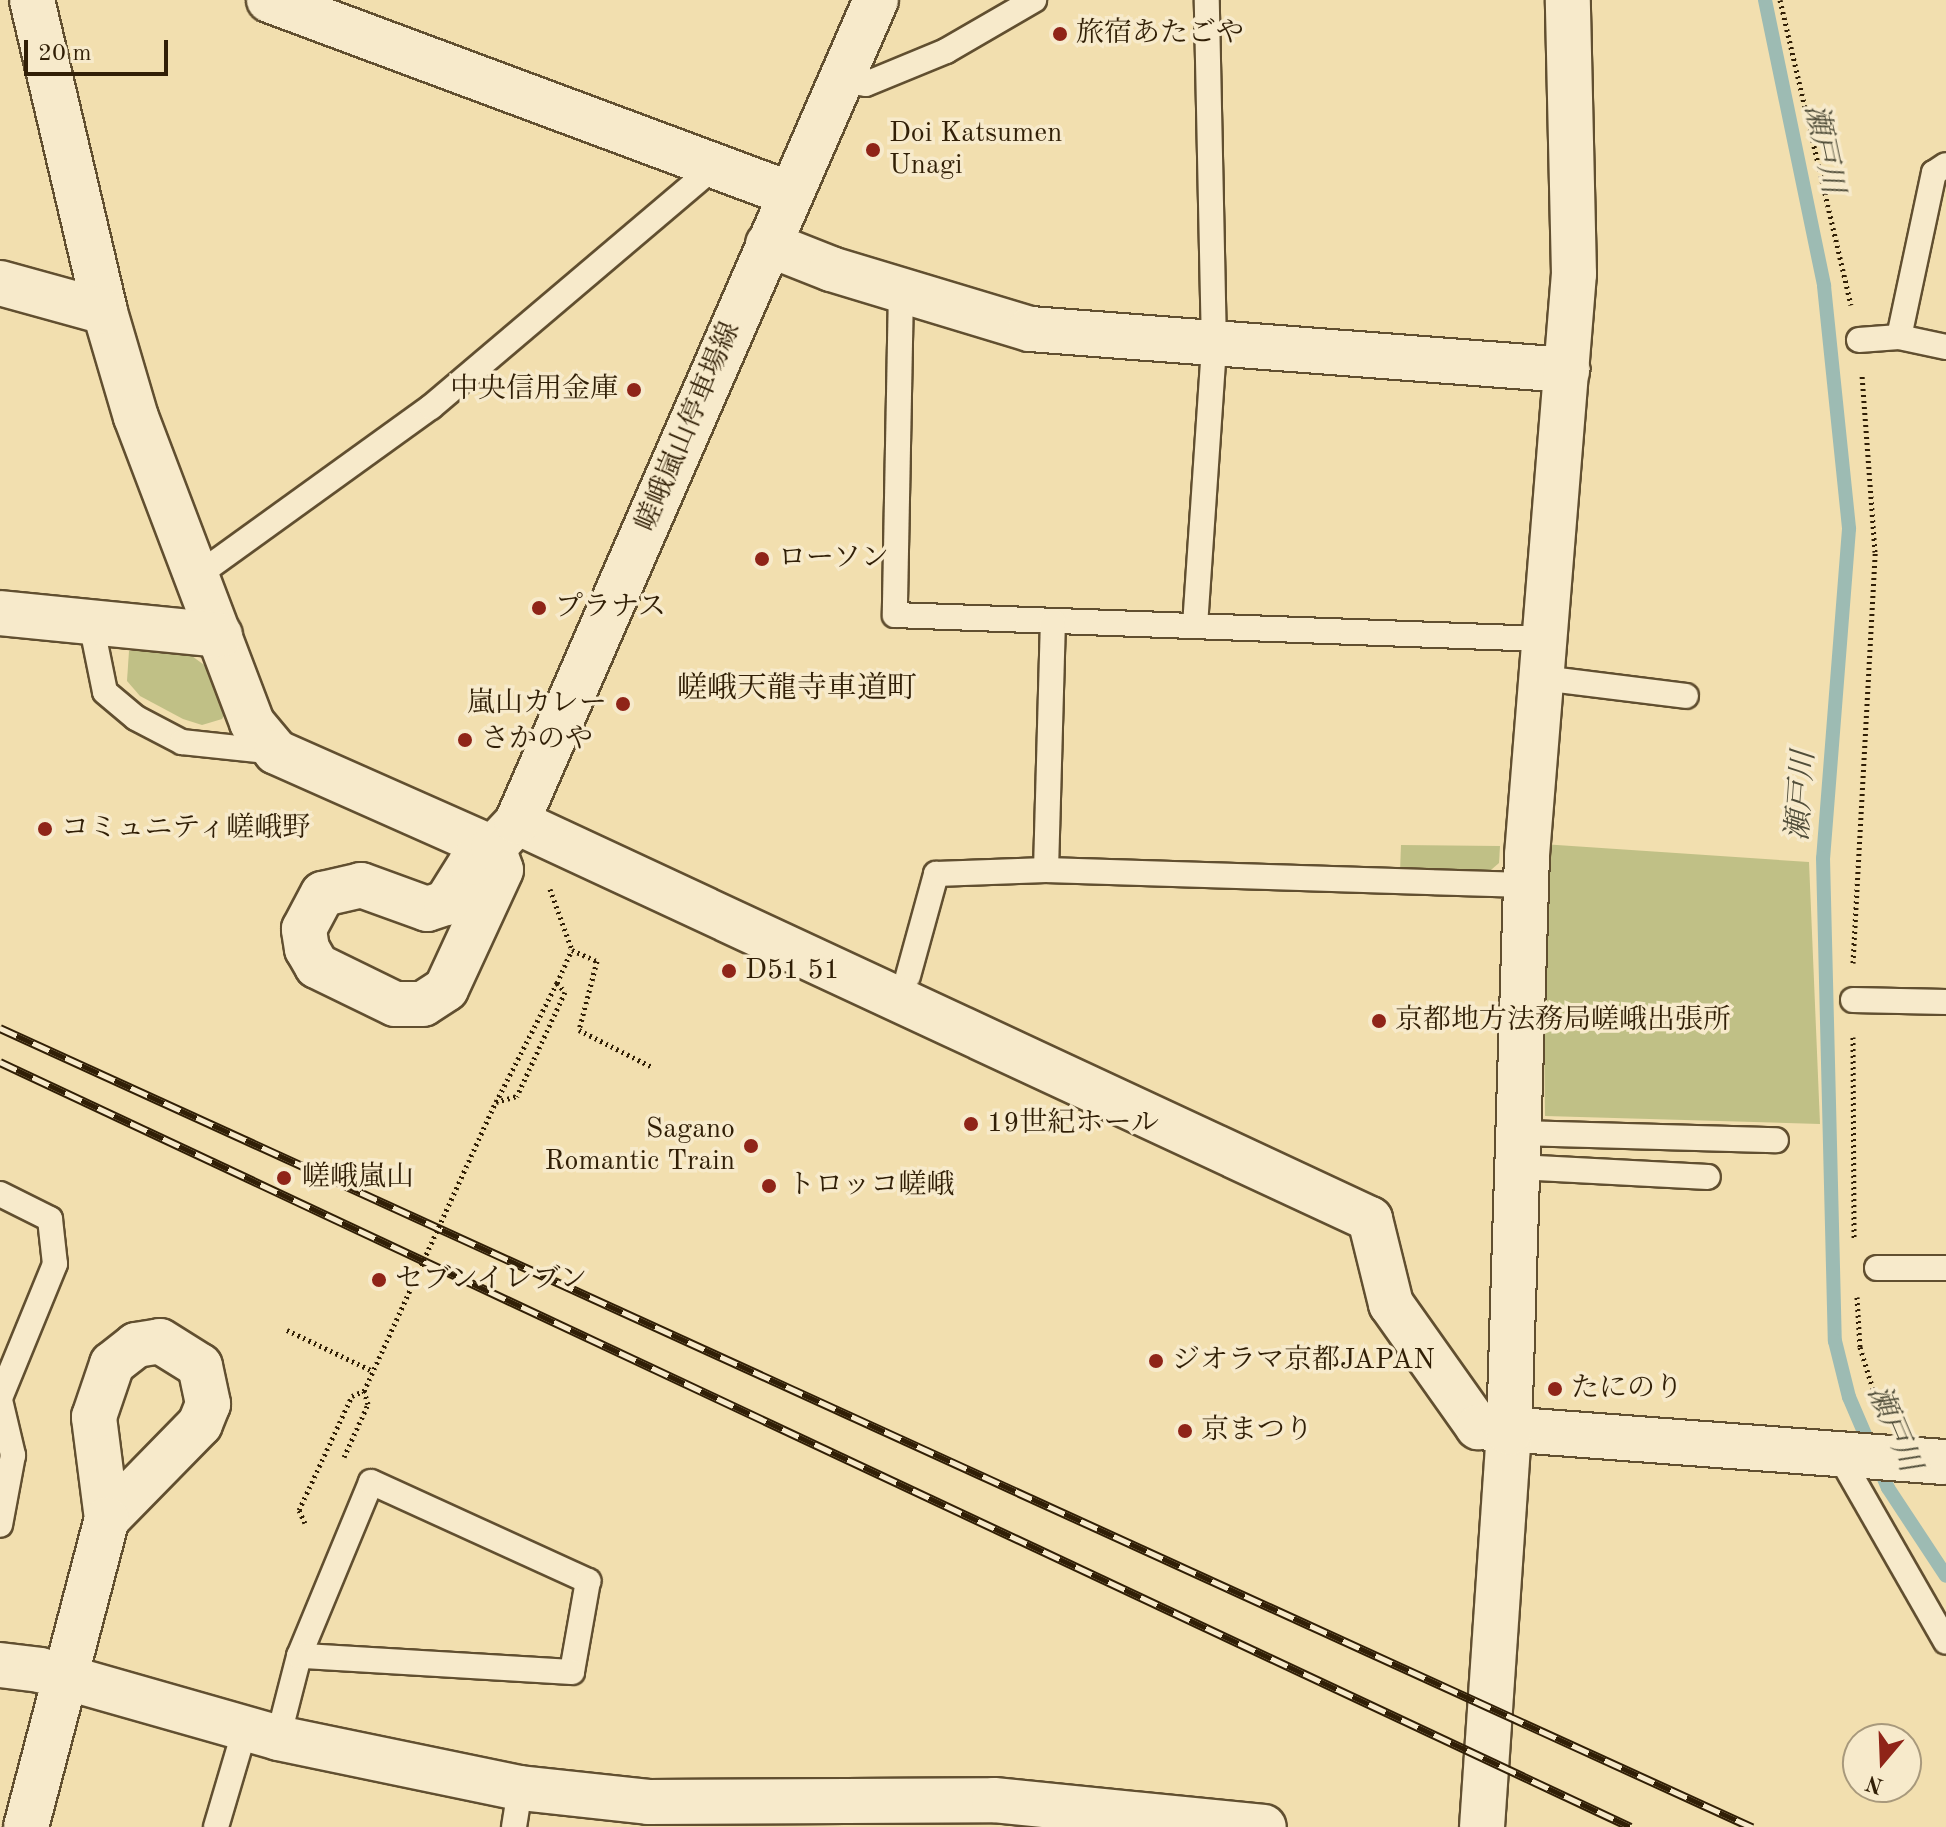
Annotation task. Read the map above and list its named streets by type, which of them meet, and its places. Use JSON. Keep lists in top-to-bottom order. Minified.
{"streets":{"street":["嵯峨嵐山停車場線"]},"districts":["嵯峨天龍寺車道町"],"water":["瀬戸川"],"places":["旅宿あたごや","Doi Katsumen Unagi","中央信用金庫","ローソン","プラナス","嵐山カレー","さかのや","コミュニティ嵯峨野","D51 51","京都地方法務局嵯峨出張所","19世紀ホール","Sagano Romantic Train","嵯峨嵐山","トロッコ嵯峨","セブンイレブン","ジオラマ京都JAPAN","たにのり","京まつり"],"scale_bar":"20 m","north":"bottom"}
